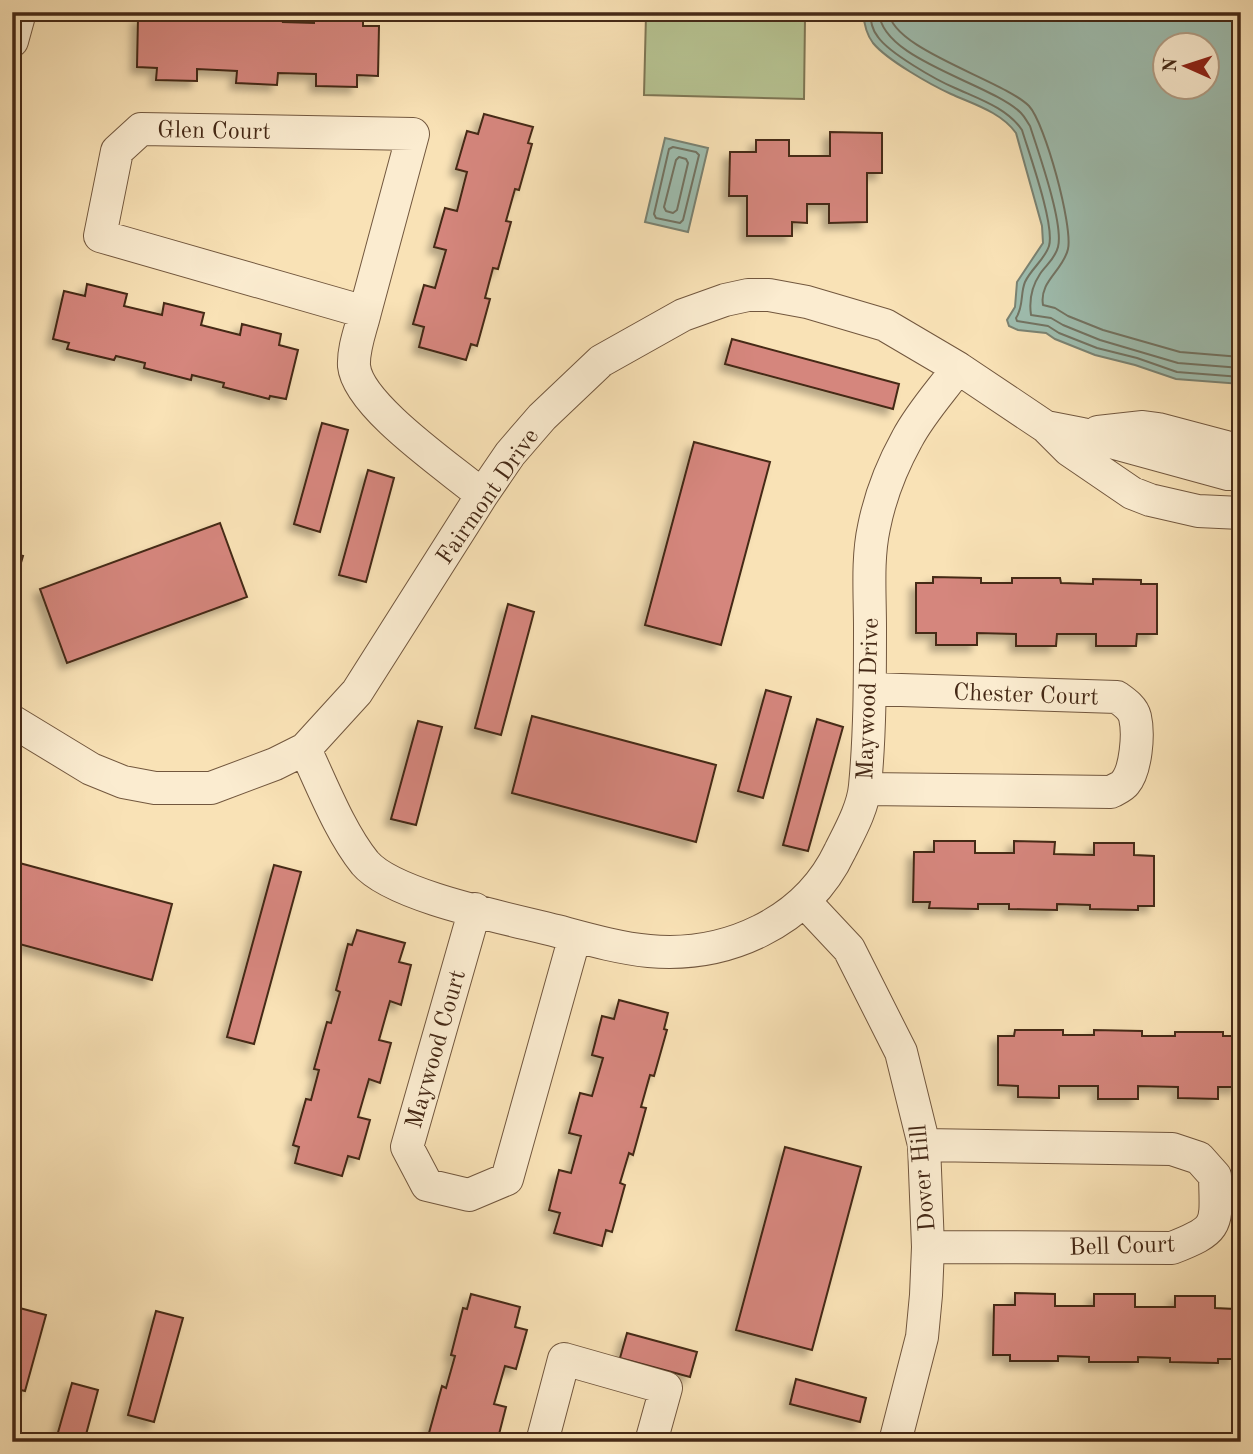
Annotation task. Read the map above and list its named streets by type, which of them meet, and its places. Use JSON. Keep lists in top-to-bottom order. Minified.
{"streets":{"street":["Glen Court","Fairmont Drive","Chester Court","Maywood Drive","Maywood Court","Dover Hill","Bell Court"]},"crossings":[["Glen Court","Fairmont Drive"],["Fairmont Drive","Maywood Drive"],["Chester Court","Maywood Drive"],["Maywood Drive","Maywood Court"],["Maywood Drive","Dover Hill"],["Dover Hill","Bell Court"]],"north":"left"}
